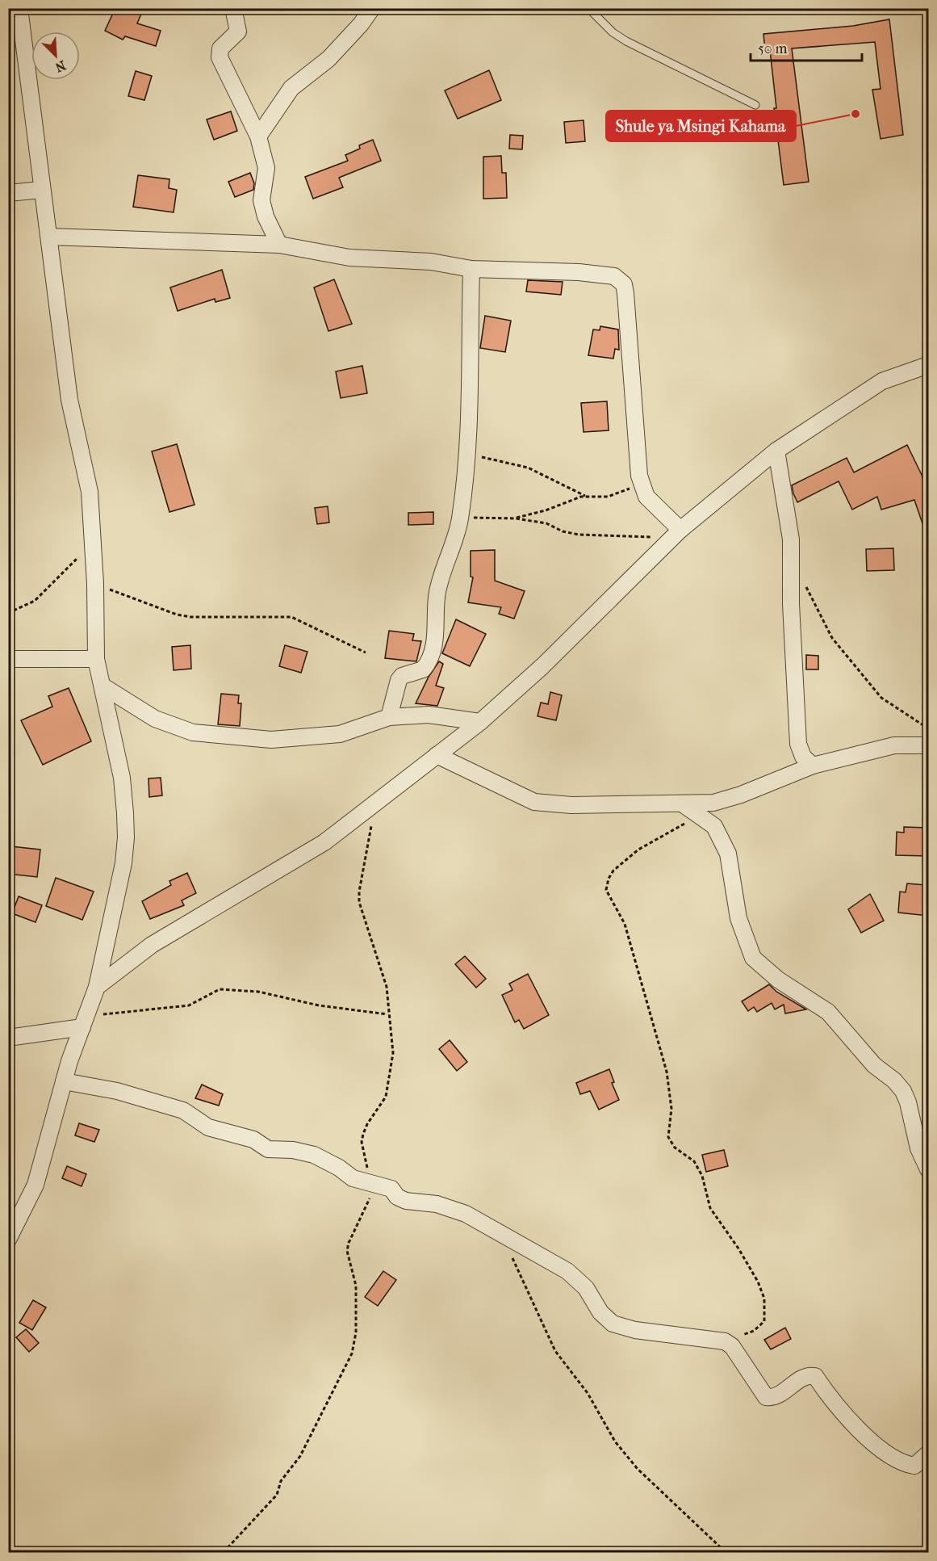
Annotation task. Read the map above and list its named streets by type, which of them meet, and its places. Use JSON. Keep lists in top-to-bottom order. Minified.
{"places":["Shule ya Msingi Kahama"],"scale_bar":"50 m","north":"bottom right"}
